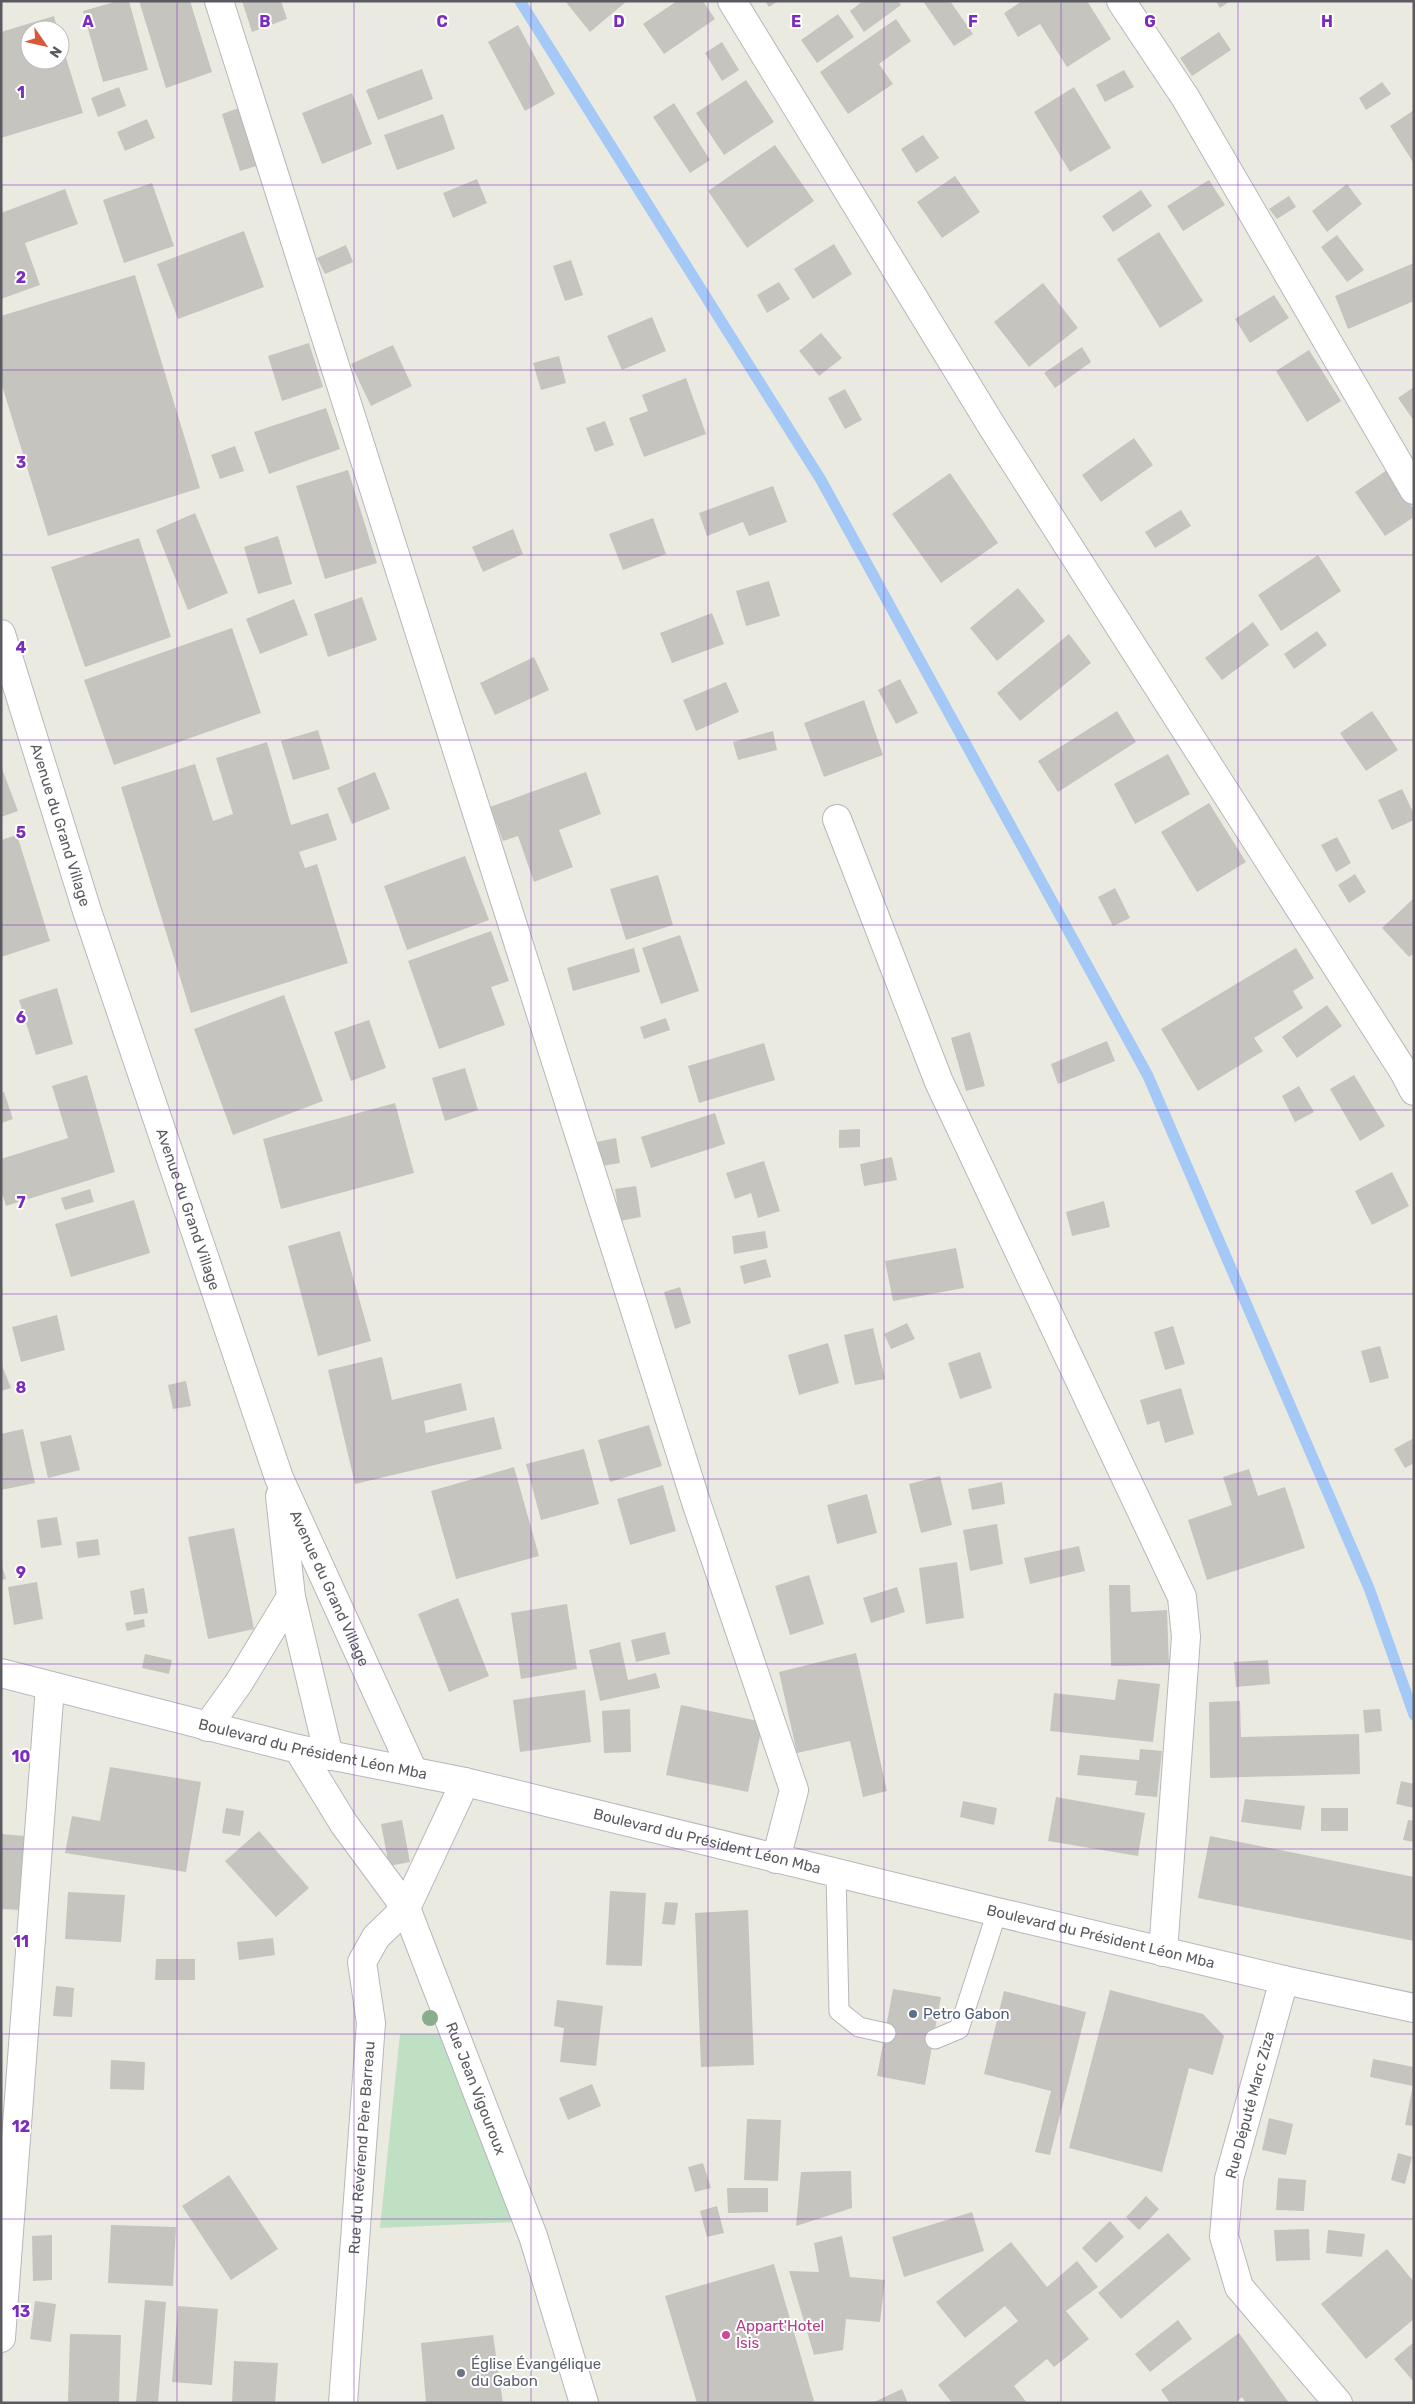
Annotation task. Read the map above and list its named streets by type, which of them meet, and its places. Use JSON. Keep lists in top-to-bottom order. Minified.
{"streets":{"street":["Avenue du Grand Village","Boulevard du Président Léon Mba","Rue Jean Vigouroux","Rue Député Marc Ziza","Rue du Révérend Père Barreau"]},"crossings":[["Avenue du Grand Village","Boulevard du Président Léon Mba"],["Boulevard du Président Léon Mba","Rue Jean Vigouroux"],["Boulevard du Président Léon Mba","Rue Député Marc Ziza"],["Rue Jean Vigouroux","Rue du Révérend Père Barreau"]],"places":["Petro Gabon","Appart'Hotel Isis","Église Évangélique du Gabon"],"north":"bottom right","grid":{"columns":["A","B","C","D","E","F","G","H"],"rows":["1","2","3","4","5","6","7","8","9","10","11","12","13"]}}
